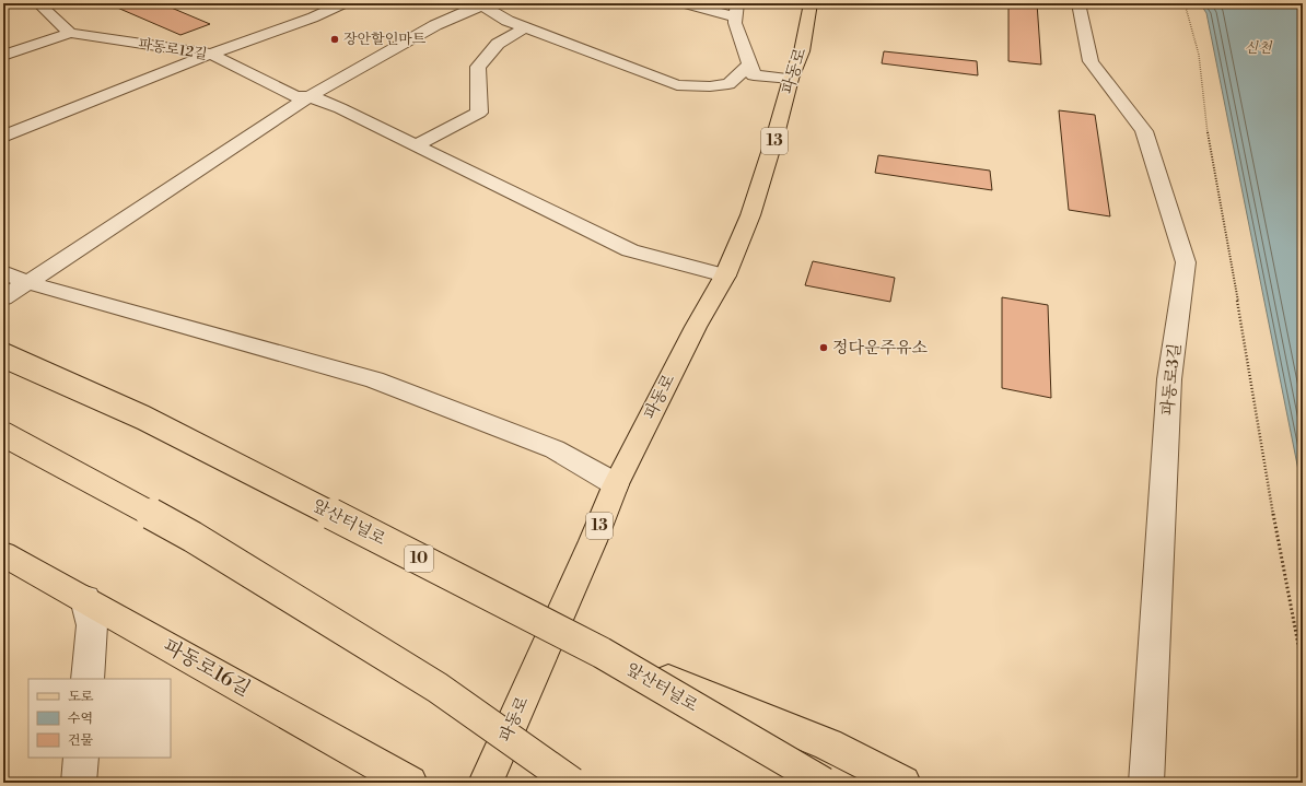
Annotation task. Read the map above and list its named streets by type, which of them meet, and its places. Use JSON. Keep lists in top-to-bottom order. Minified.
{"streets":{"main road":["파동로","13","앞산터널로","10","파동로16길"],"street":["파동로12길","파동로3길"]},"crossings":[["파동로12길","파동로"]],"water":["신천"],"places":["장안할인마트","정다운주유소"],"legend":["도로","수역","건물"]}
